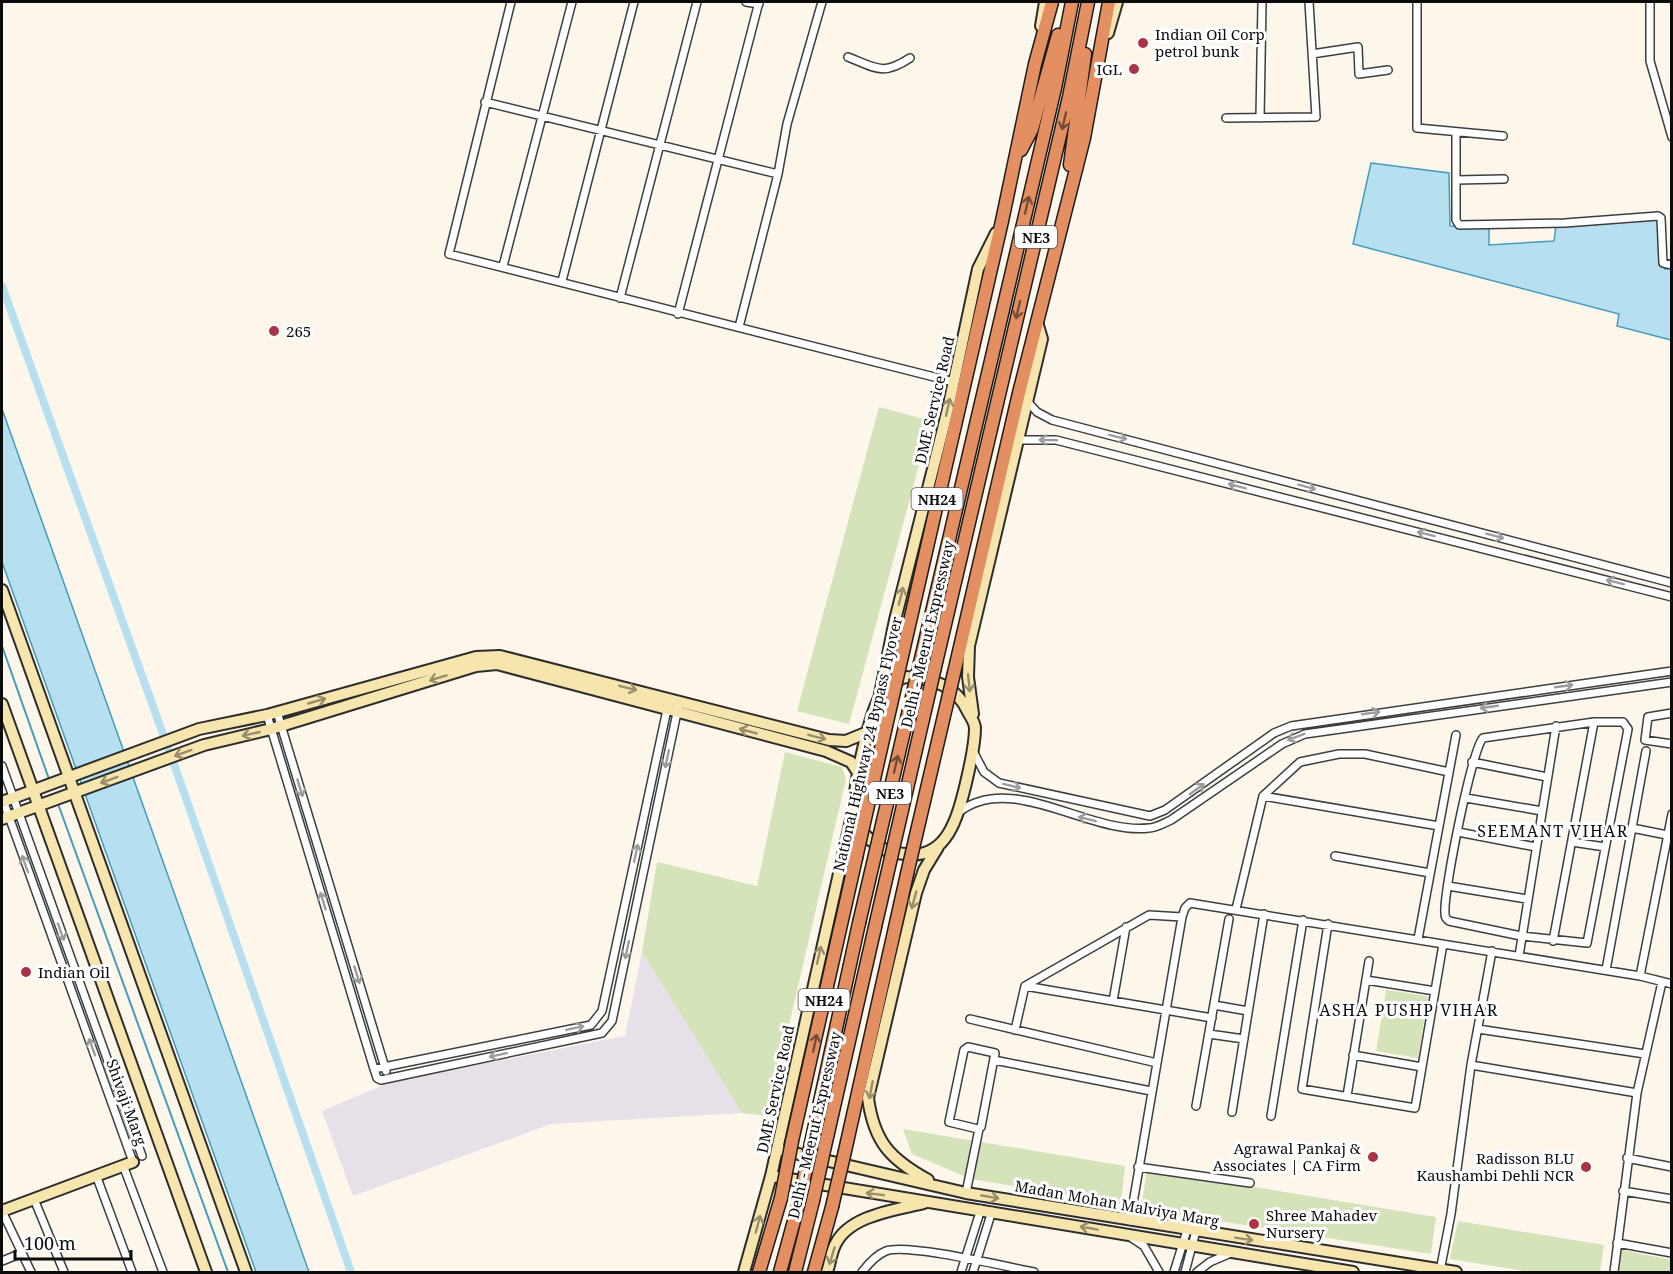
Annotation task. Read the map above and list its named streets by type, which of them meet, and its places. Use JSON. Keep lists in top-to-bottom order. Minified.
{"streets":{"highway":["NE3","NH24","Delhi - Meerut Expressway","National Highway 24 Bypass Flyover"],"main road":["DME Service Road","Shivaji Marg","Madan Mohan Malviya Marg"]},"crossings":[["DME Service Road","NH24"],["DME Service Road","National Highway 24 Bypass Flyover"],["DME Service Road","Madan Mohan Malviya Marg"],["NH24","National Highway 24 Bypass Flyover"]],"districts":["SEEMANT VIHAR","ASHA PUSHP VIHAR"],"places":["Indian Oil Corp petrol bunk","IGL","265","Indian Oil","Agrawal Pankaj & Associates | CA Firm","Radisson BLU Kaushambi Dehli NCR","Shree Mahadev Nursery"],"scale_bar":"100 m"}
